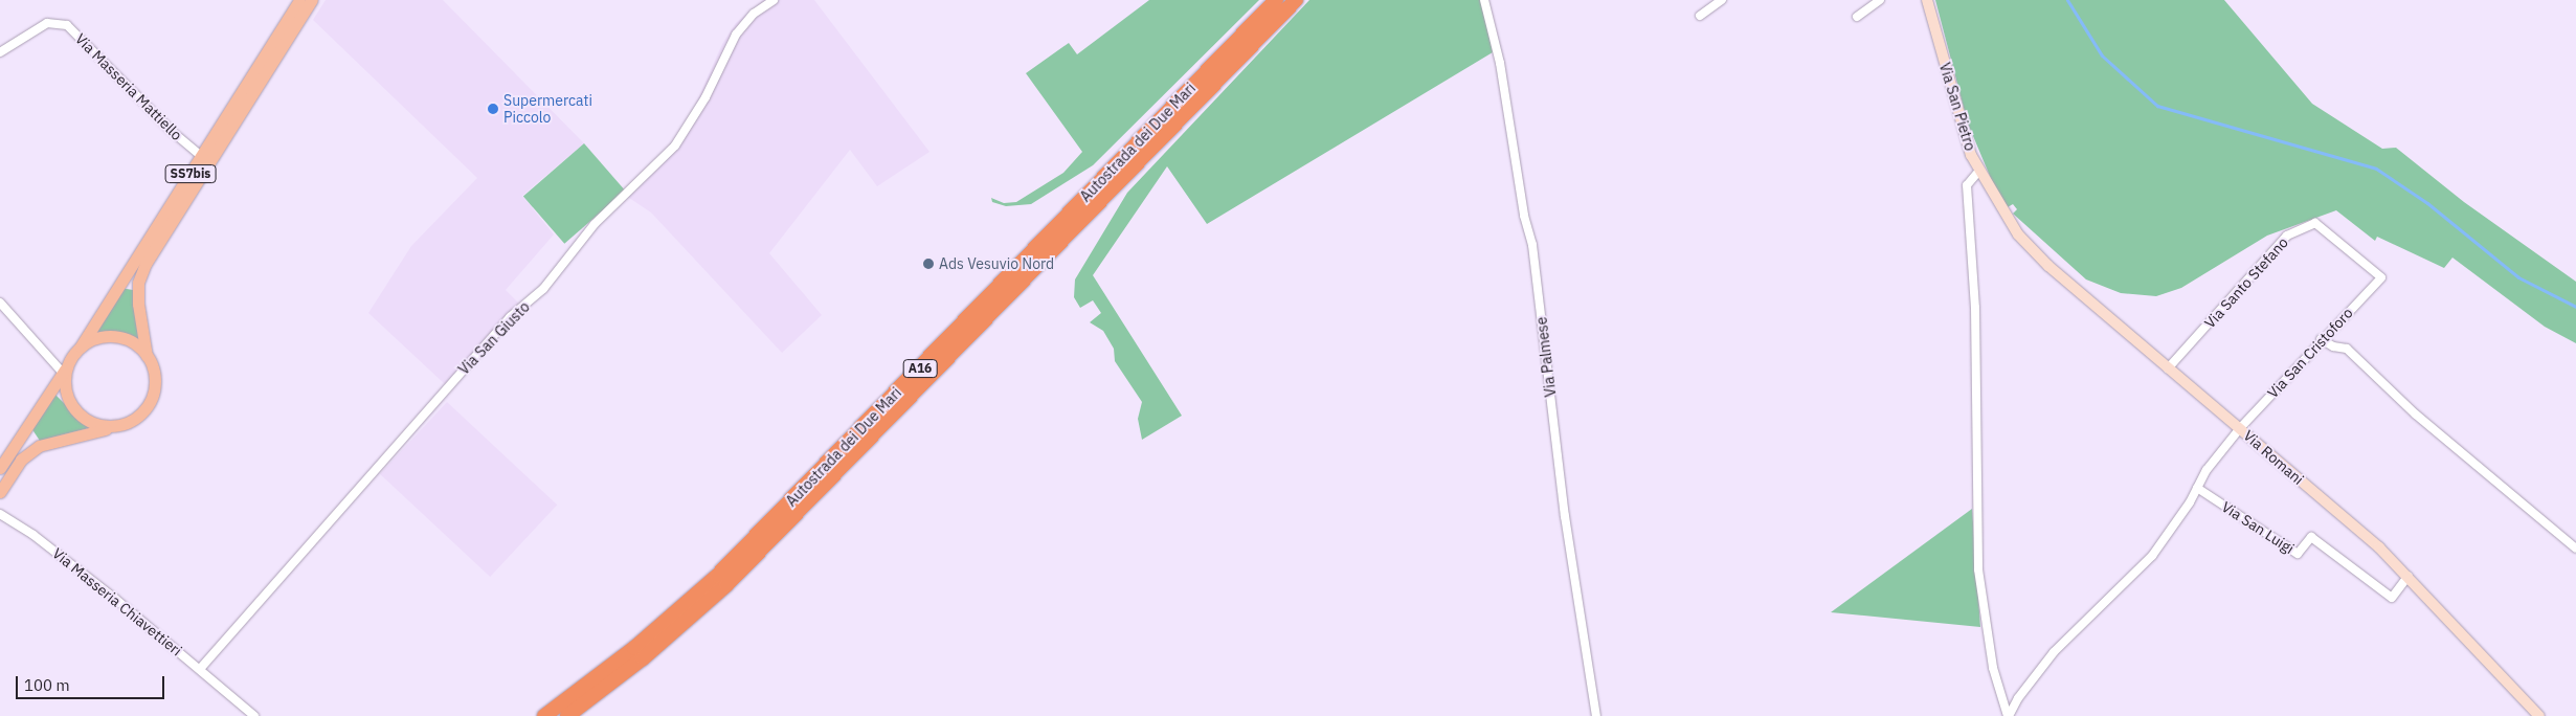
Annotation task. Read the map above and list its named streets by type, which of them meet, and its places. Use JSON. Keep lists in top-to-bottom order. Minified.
{"streets":{"highway":["Autostrada dei Due Mari","A16"],"main road":["SS7bis"],"street":["Via Masseria Mattiello","Via San Pietro","Via Santo Stefano","Via San Giusto","Via San Cristoforo","Via Palmese","Via Romani","Via San Luigi","Via Masseria Chiavettieri"]},"crossings":[["Via Masseria Mattiello","SS7bis"],["Via San Pietro","Via Romani"],["Via Santo Stefano","Via San Cristoforo"],["Via Santo Stefano","Via Romani"],["Via San Giusto","Via Masseria Chiavettieri"],["Via San Cristoforo","Via Romani"],["Via San Cristoforo","Via San Luigi"],["Via Romani","Via San Luigi"]],"places":["Supermercati Piccolo","Ads Vesuvio Nord"],"scale_bar":"100 m"}
